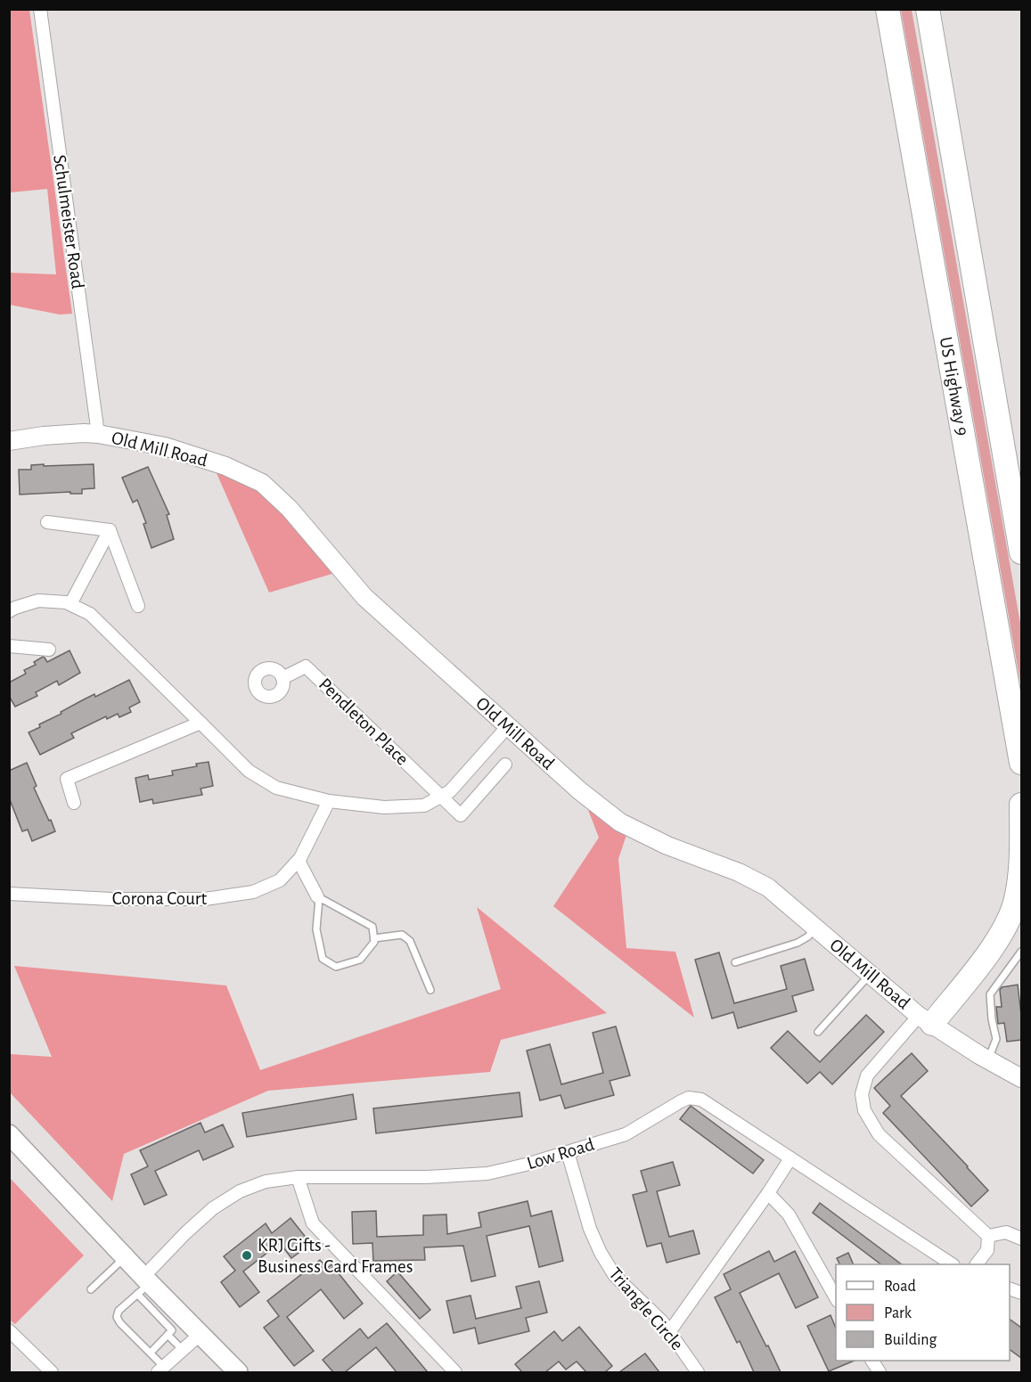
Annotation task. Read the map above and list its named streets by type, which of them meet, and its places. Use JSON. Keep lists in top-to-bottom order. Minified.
{"streets":{"highway":["US Highway 9"],"street":["Schulmeister Road","Old Mill Road","Pendleton Place","Corona Court","Low Road","Triangle Circle"]},"crossings":[["Schulmeister Road","Old Mill Road"],["Low Road","Triangle Circle"]],"places":["KRJ Gifts - Business Card Frames"],"legend":["Road","Park","Building"]}
